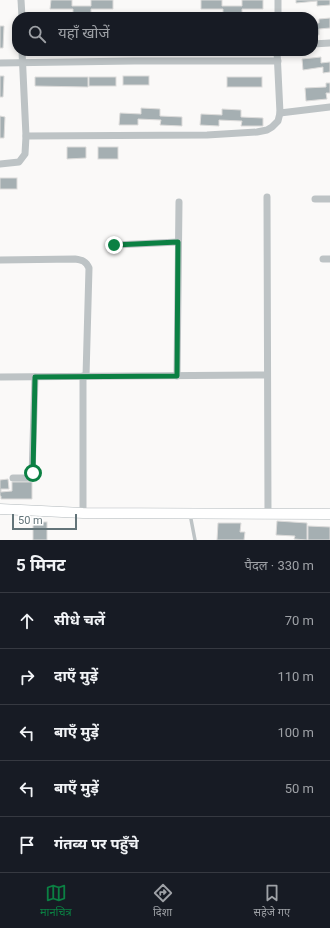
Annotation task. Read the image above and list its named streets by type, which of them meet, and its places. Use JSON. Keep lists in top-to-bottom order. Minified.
{"scale_bar":"50 m","page":{"search":"यहाँ खोजें","scale":"50 m","heading":["5 मिनट","पैदल · 330 m"],"list":[["सीधे चलें","70 m"],["दाएँ मुड़ें","110 m"],["बाएँ मुड़ें","100 m"],["बाएँ मुड़ें","50 m"],"गंतव्य पर पहुँचे"],"nav":["मानचित्र","दिशा","सहेजे गए"]}}
